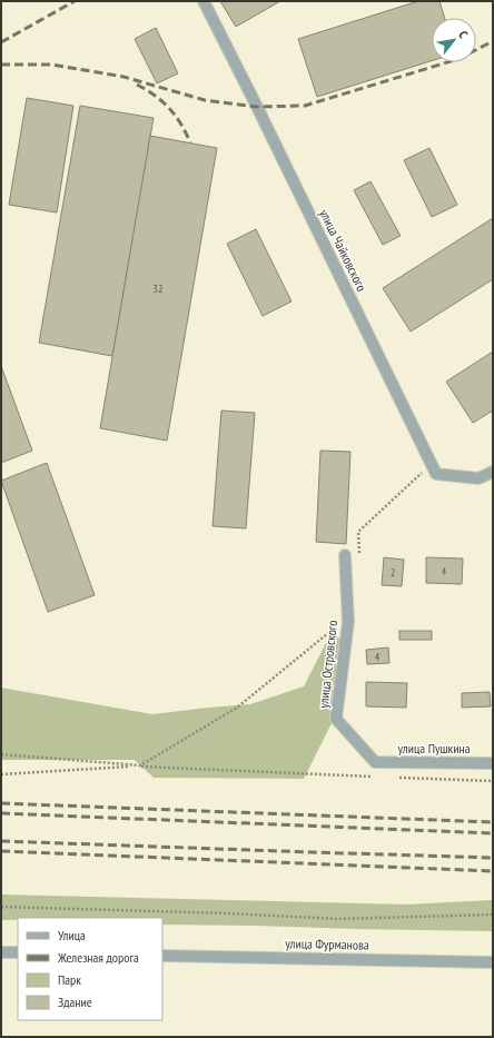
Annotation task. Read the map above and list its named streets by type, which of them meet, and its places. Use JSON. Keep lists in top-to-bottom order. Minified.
{"streets":{"street":["улица Чайковского","улица Островского","улица Пушкина","улица Фурманова"]},"crossings":[["улица Островского","улица Пушкина"]],"house_numbers":["32","4","2","4"],"legend":["Улица","Железная дорога","Парк","Здание"],"north":"top right"}
